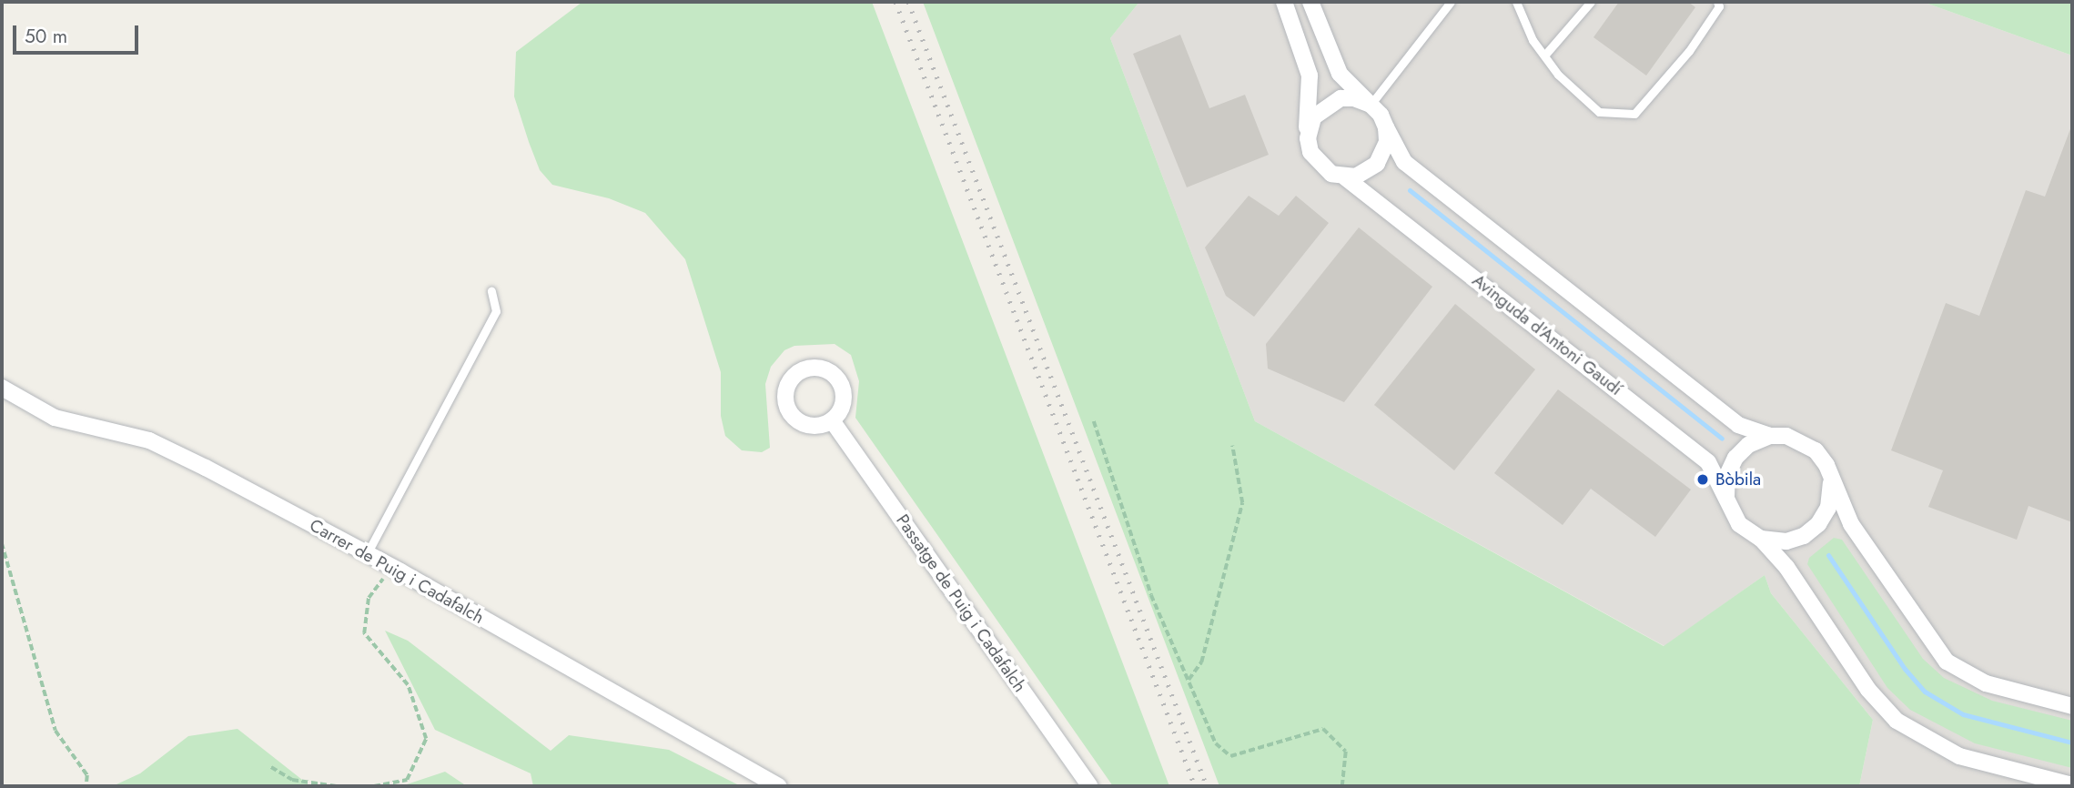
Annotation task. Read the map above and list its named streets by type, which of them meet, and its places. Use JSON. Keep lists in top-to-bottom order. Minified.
{"streets":{"street":["Avinguda d'Antoni Gaudí","Carrer de Puig i Cadafalch","Passatge de Puig i Cadafalch"]},"places":["Bòbila"],"scale_bar":"50 m"}
